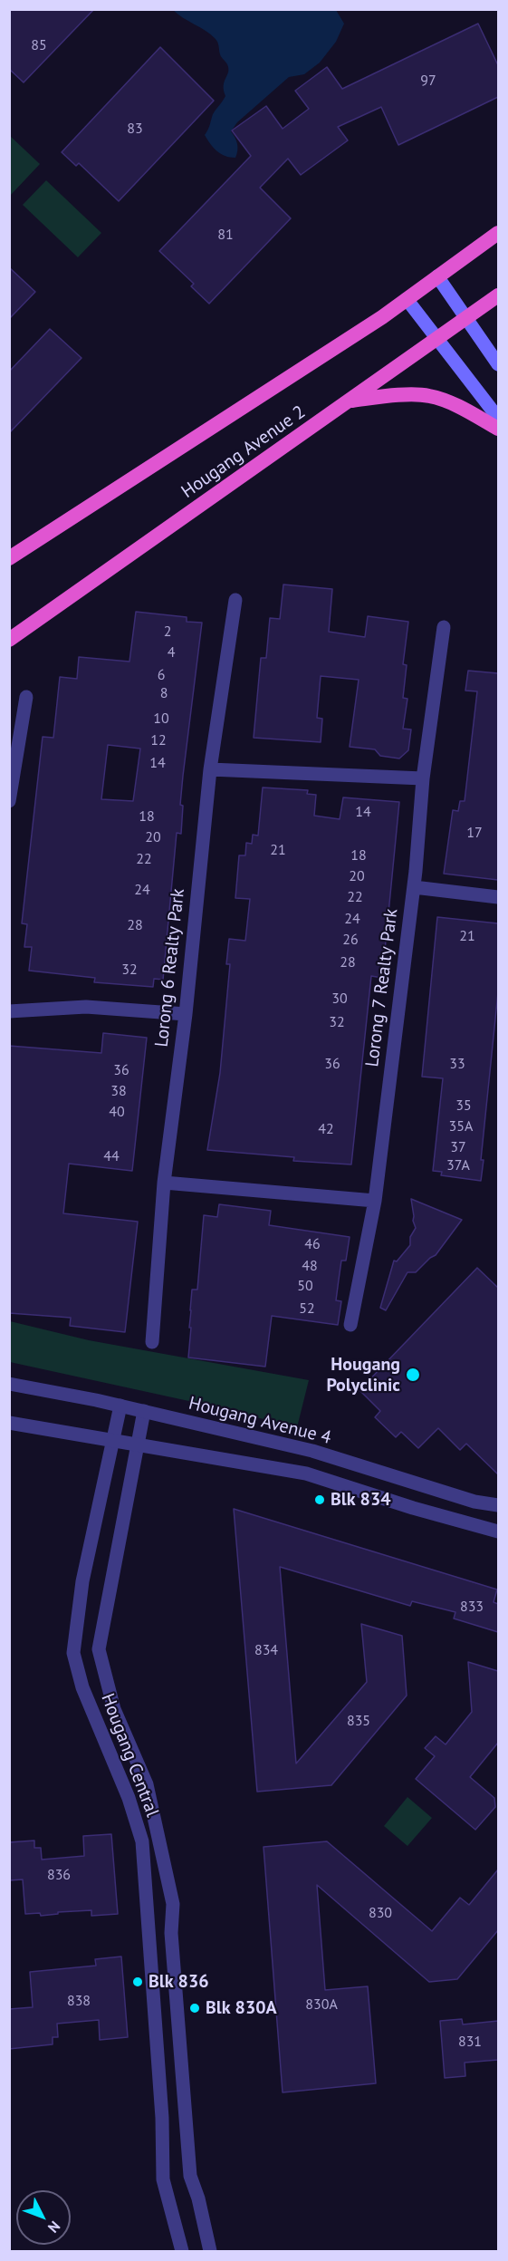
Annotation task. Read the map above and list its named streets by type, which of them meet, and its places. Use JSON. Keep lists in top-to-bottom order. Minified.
{"streets":{"highway":["Hougang Avenue 2"],"street":["Lorong 6 Realty Park","Lorong 7 Realty Park","Hougang Avenue 4","Hougang Central"]},"crossings":[["Hougang Avenue 4","Hougang Central"]],"places":["Hougang Polyclinic","Blk 834","Blk 836","Blk 830A"],"house_numbers":["85","97","83","81","2","4","6","8","10","12","14","14","18","17","20","21","18","22","20","24","22","24","28","21","26","28","32","30","32","36","33","36","38","35","40","35A","42","37","44","37A","46","48","50","52","833","834","835","836","830","838","830A","831"],"north":"bottom right"}
